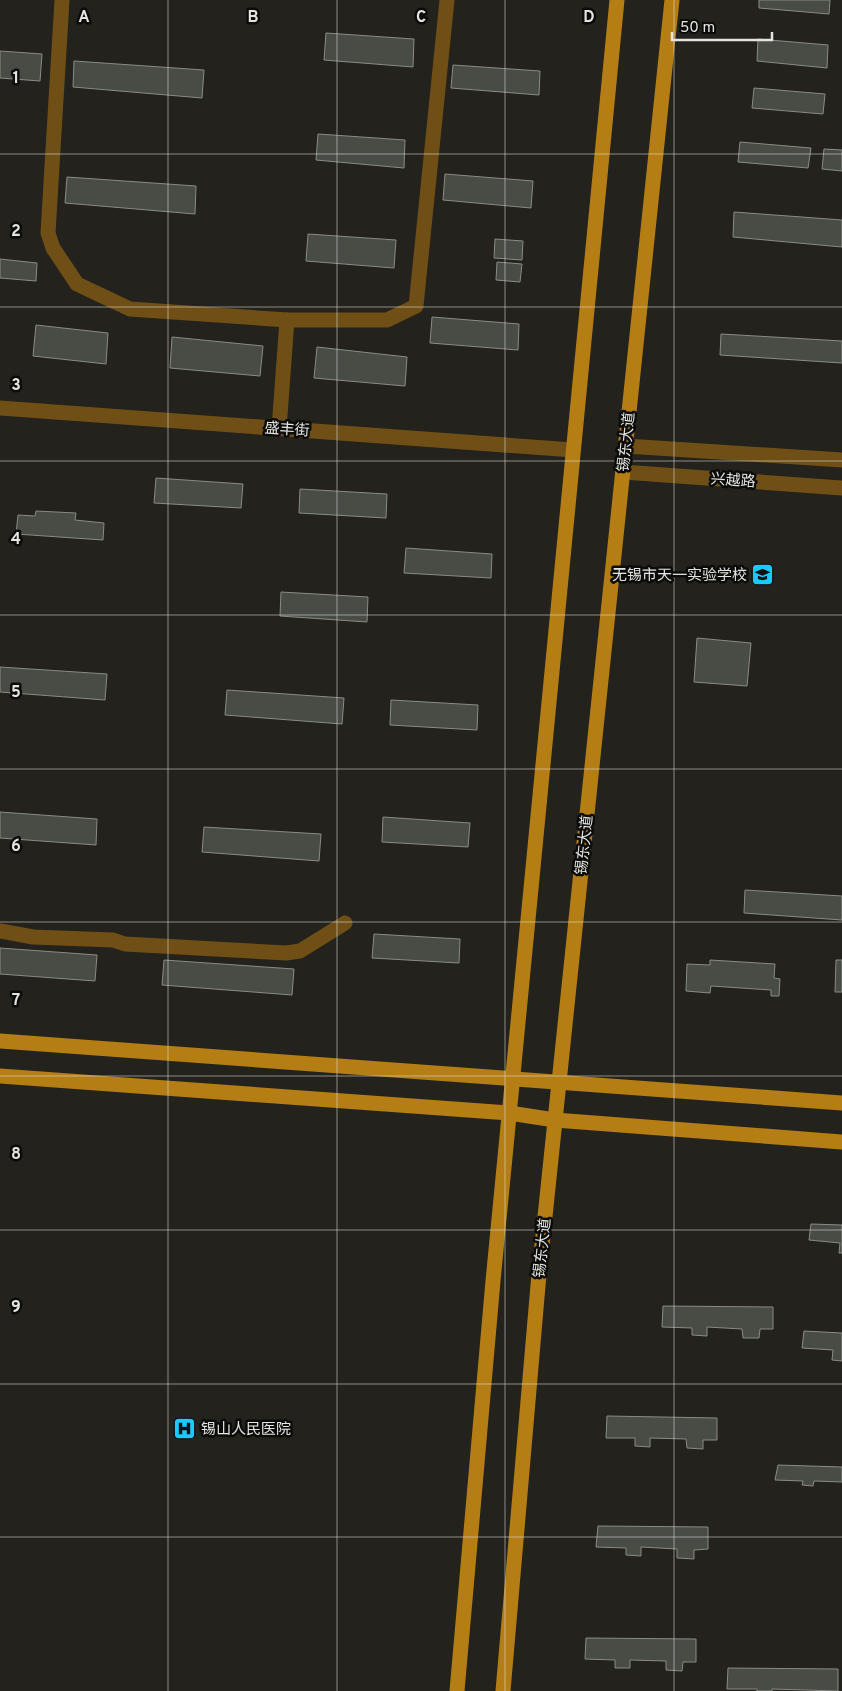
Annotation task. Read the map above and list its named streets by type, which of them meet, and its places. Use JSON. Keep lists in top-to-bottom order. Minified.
{"streets":{"main road":["锡东大道"],"street":["盛丰街","兴越路"]},"crossings":[["锡东大道","兴越路"]],"places":{"school or university":["无锡市天一实验学校"],"hospital":["锡山人民医院"]},"scale_bar":"50 m","grid":{"columns":["A","B","C","D"],"rows":["1","2","3","4","5","6","7","8","9"]}}
